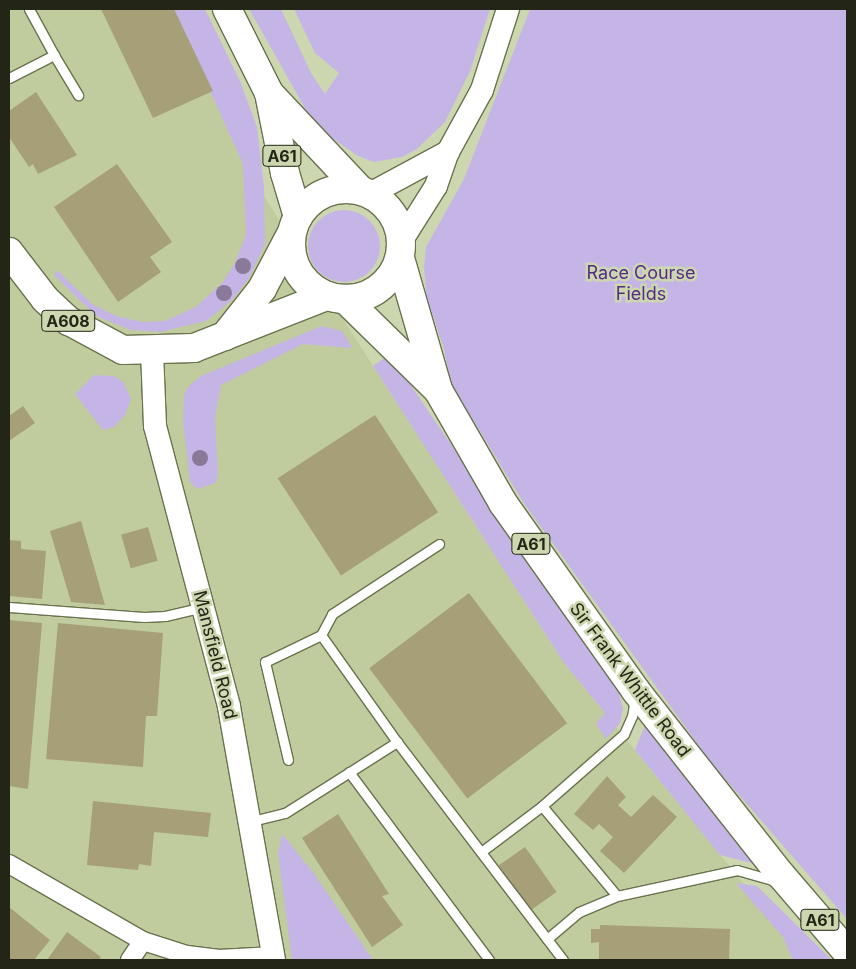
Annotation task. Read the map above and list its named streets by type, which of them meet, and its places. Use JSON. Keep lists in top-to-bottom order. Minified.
{"streets":{"main road":["A61","A608","Sir Frank Whittle Road"],"street":["Mansfield Road"]},"crossings":[["A61","A608"],["A61","Sir Frank Whittle Road"],["A608","Mansfield Road"],["A608","Sir Frank Whittle Road"]],"parks":["Race Course Fields"]}
